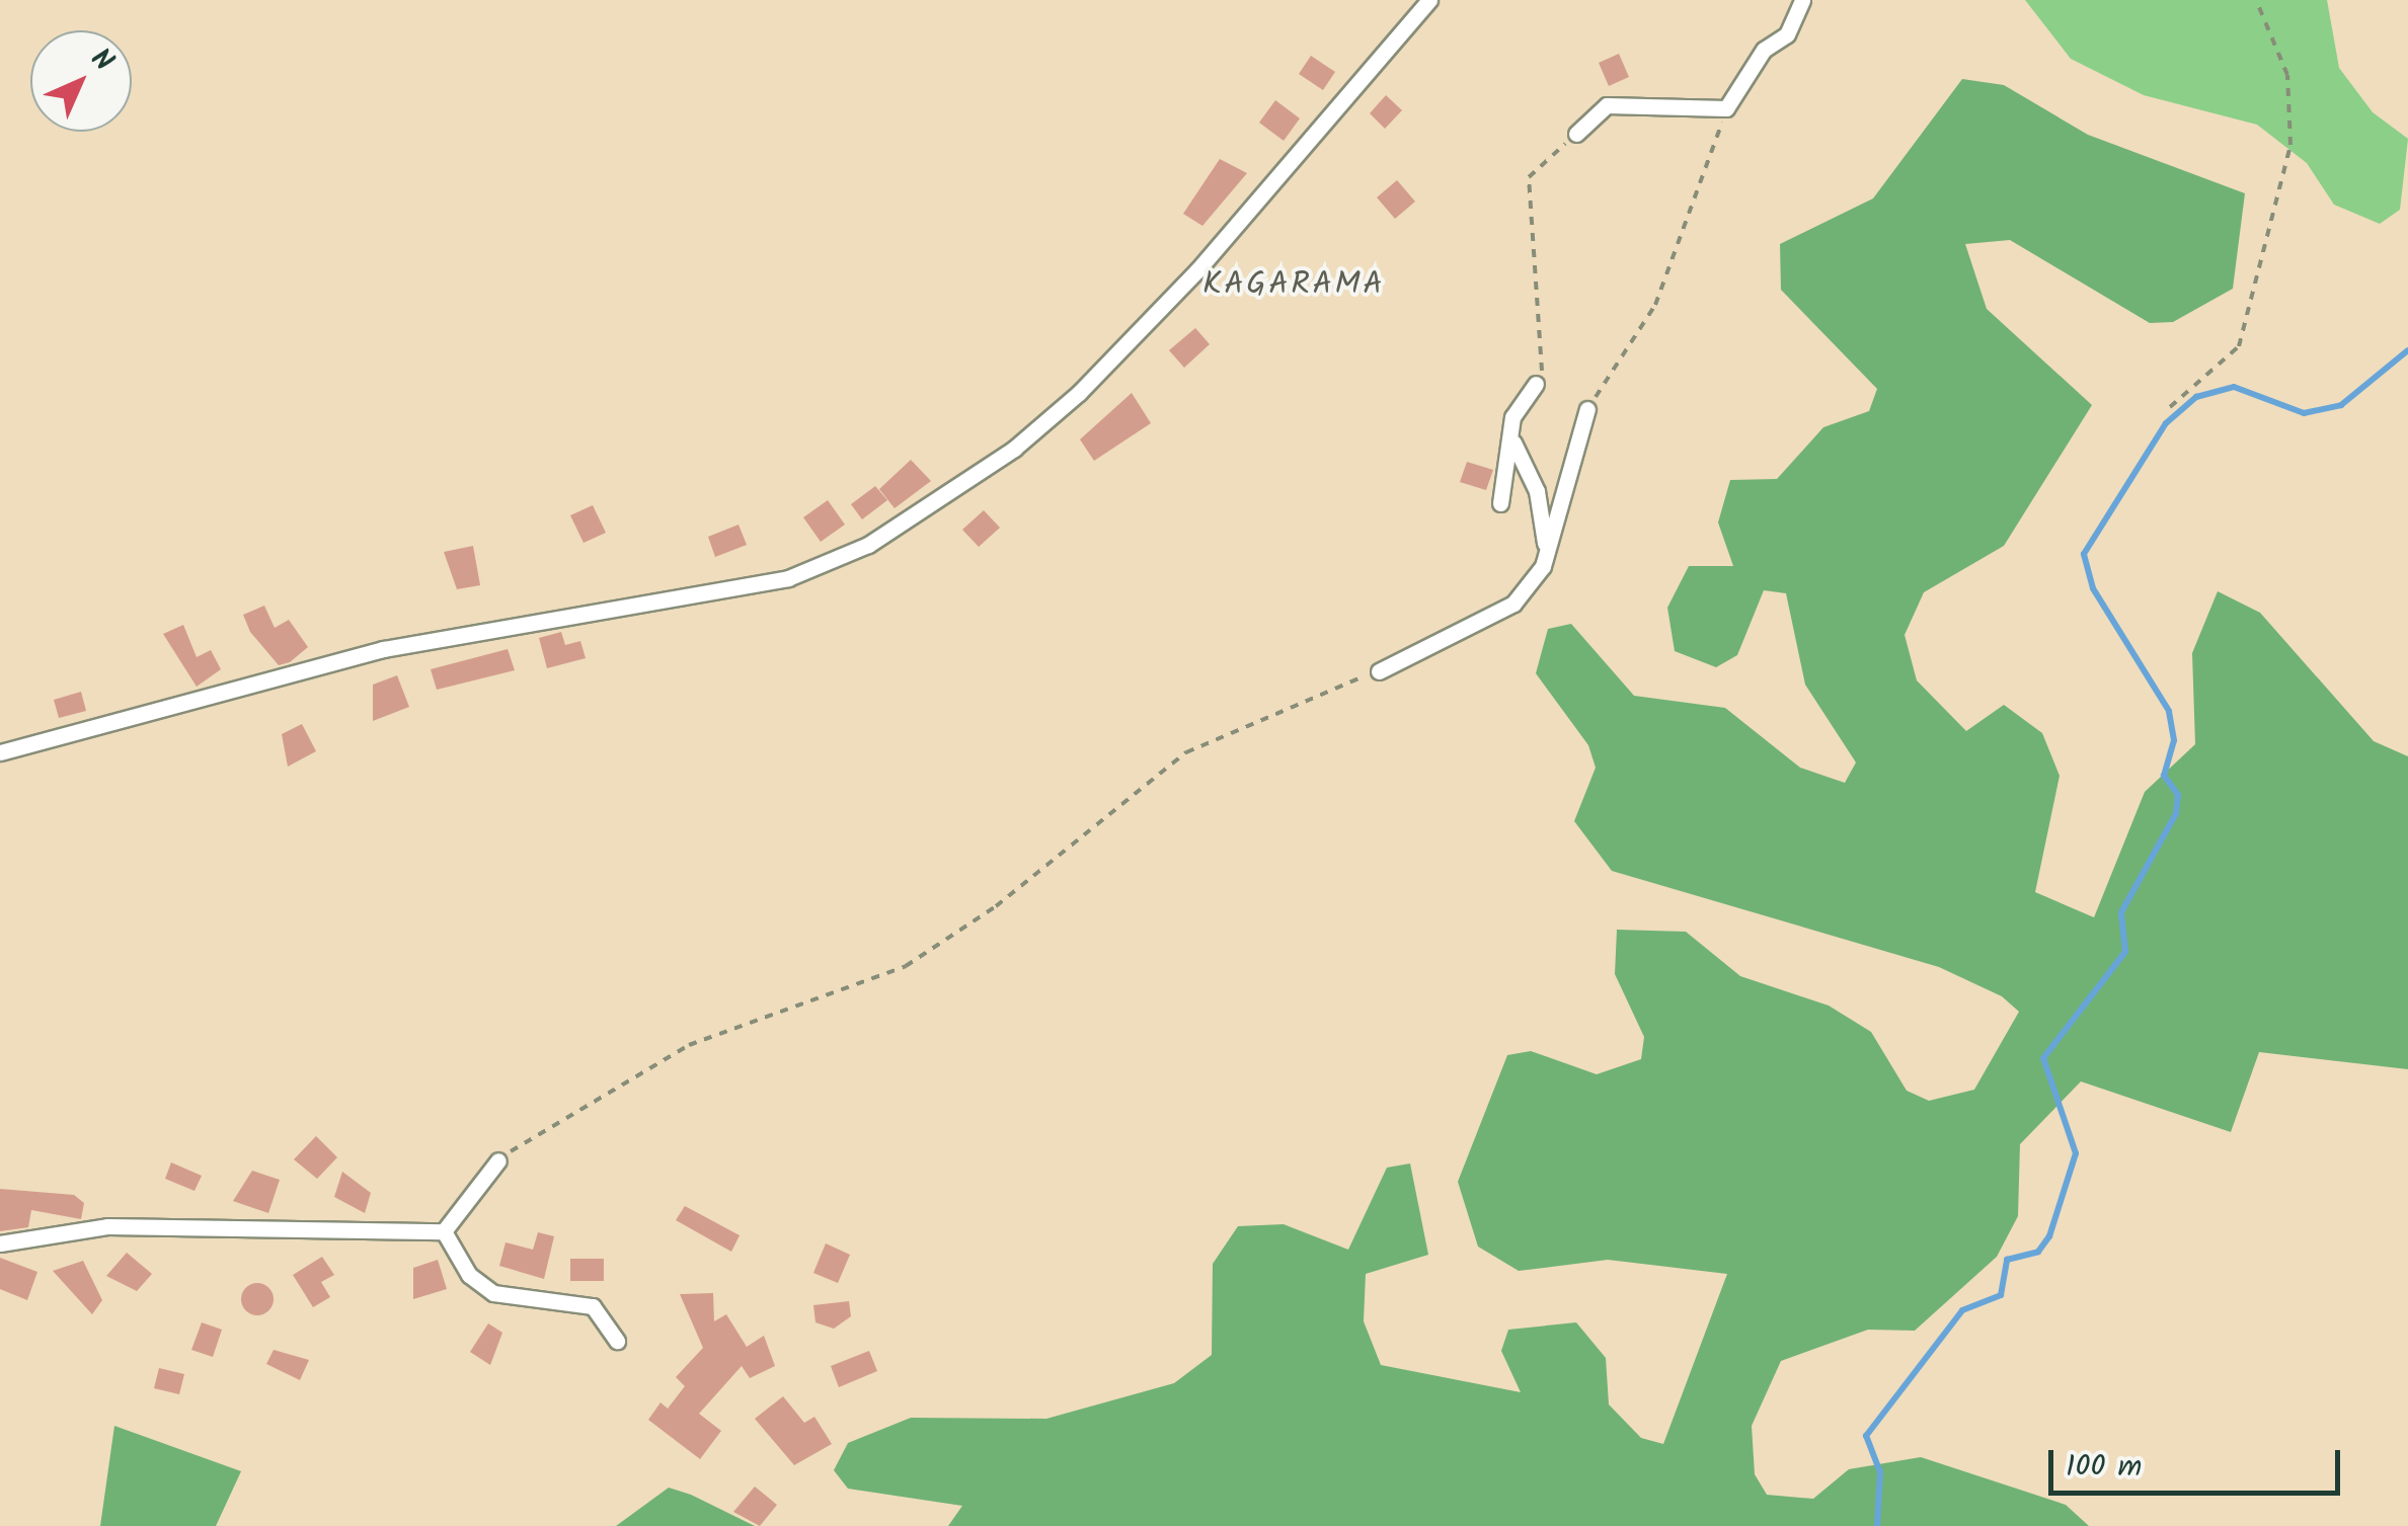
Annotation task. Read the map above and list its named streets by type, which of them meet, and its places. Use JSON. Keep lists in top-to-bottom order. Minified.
{"districts":["KAGARAMA"],"scale_bar":"100 m","north":"top right"}
